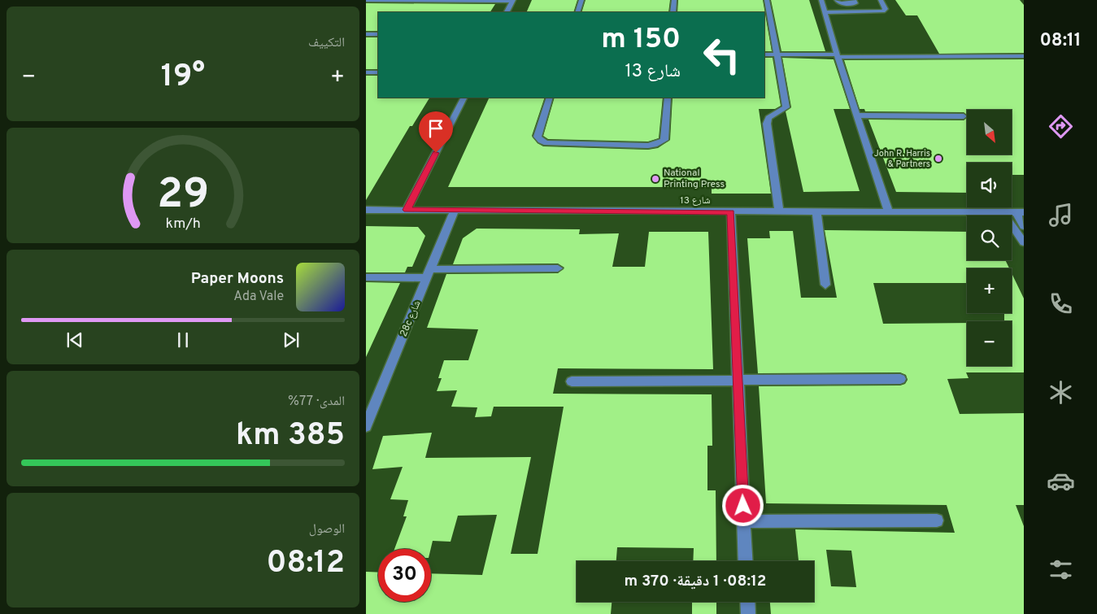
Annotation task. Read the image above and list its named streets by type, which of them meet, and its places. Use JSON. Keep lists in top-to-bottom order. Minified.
{"streets":{"street":["شارع 13","28c شارع"]},"crossings":[["شارع 13","28c شارع"]],"places":["John R. Harris & Partners","National Printing Press"],"north":"bottom right","page":{"tabs":"08:11","tile":["التكييف",["المدى · 77%","385 km"],["الوصول","08:12"]],"turn":["150 m","شارع 13"],"heat":["−","19°","+"],"map_buttons":["+","−"],"song":["Paper Moons","Ada Vale"],"limit":"30","trip":"08:12 · 1 دقيقة · 370 m","gauge":["29","km/h"]}}
